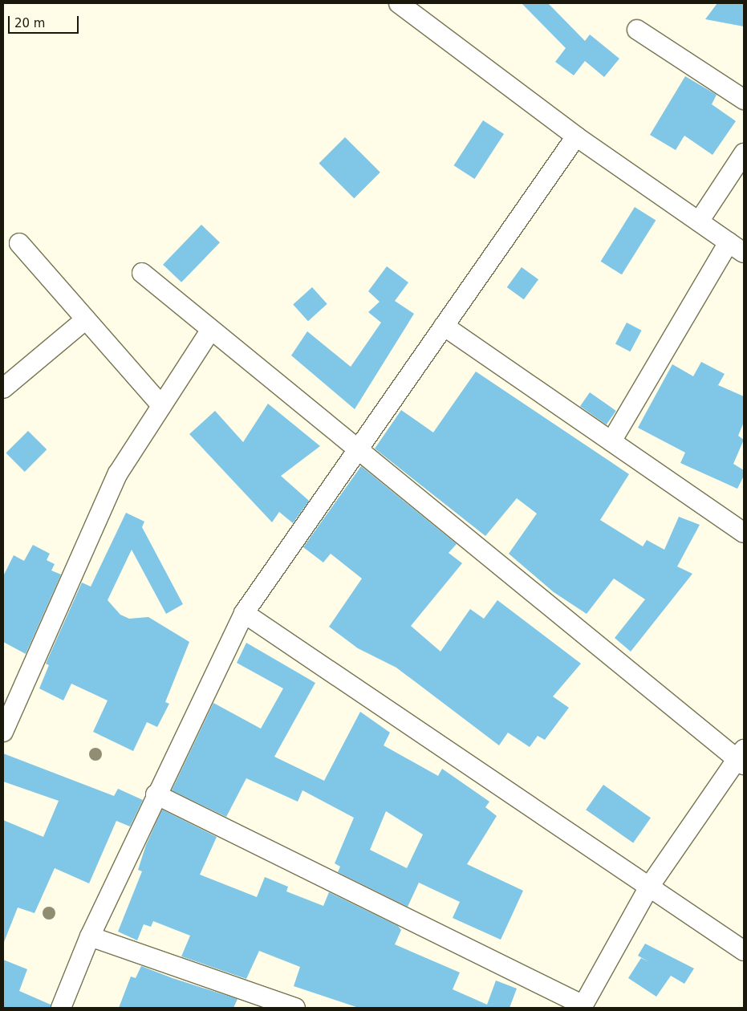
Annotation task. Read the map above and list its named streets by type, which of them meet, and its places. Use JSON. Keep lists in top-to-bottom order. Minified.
{"scale_bar":"20 m"}
